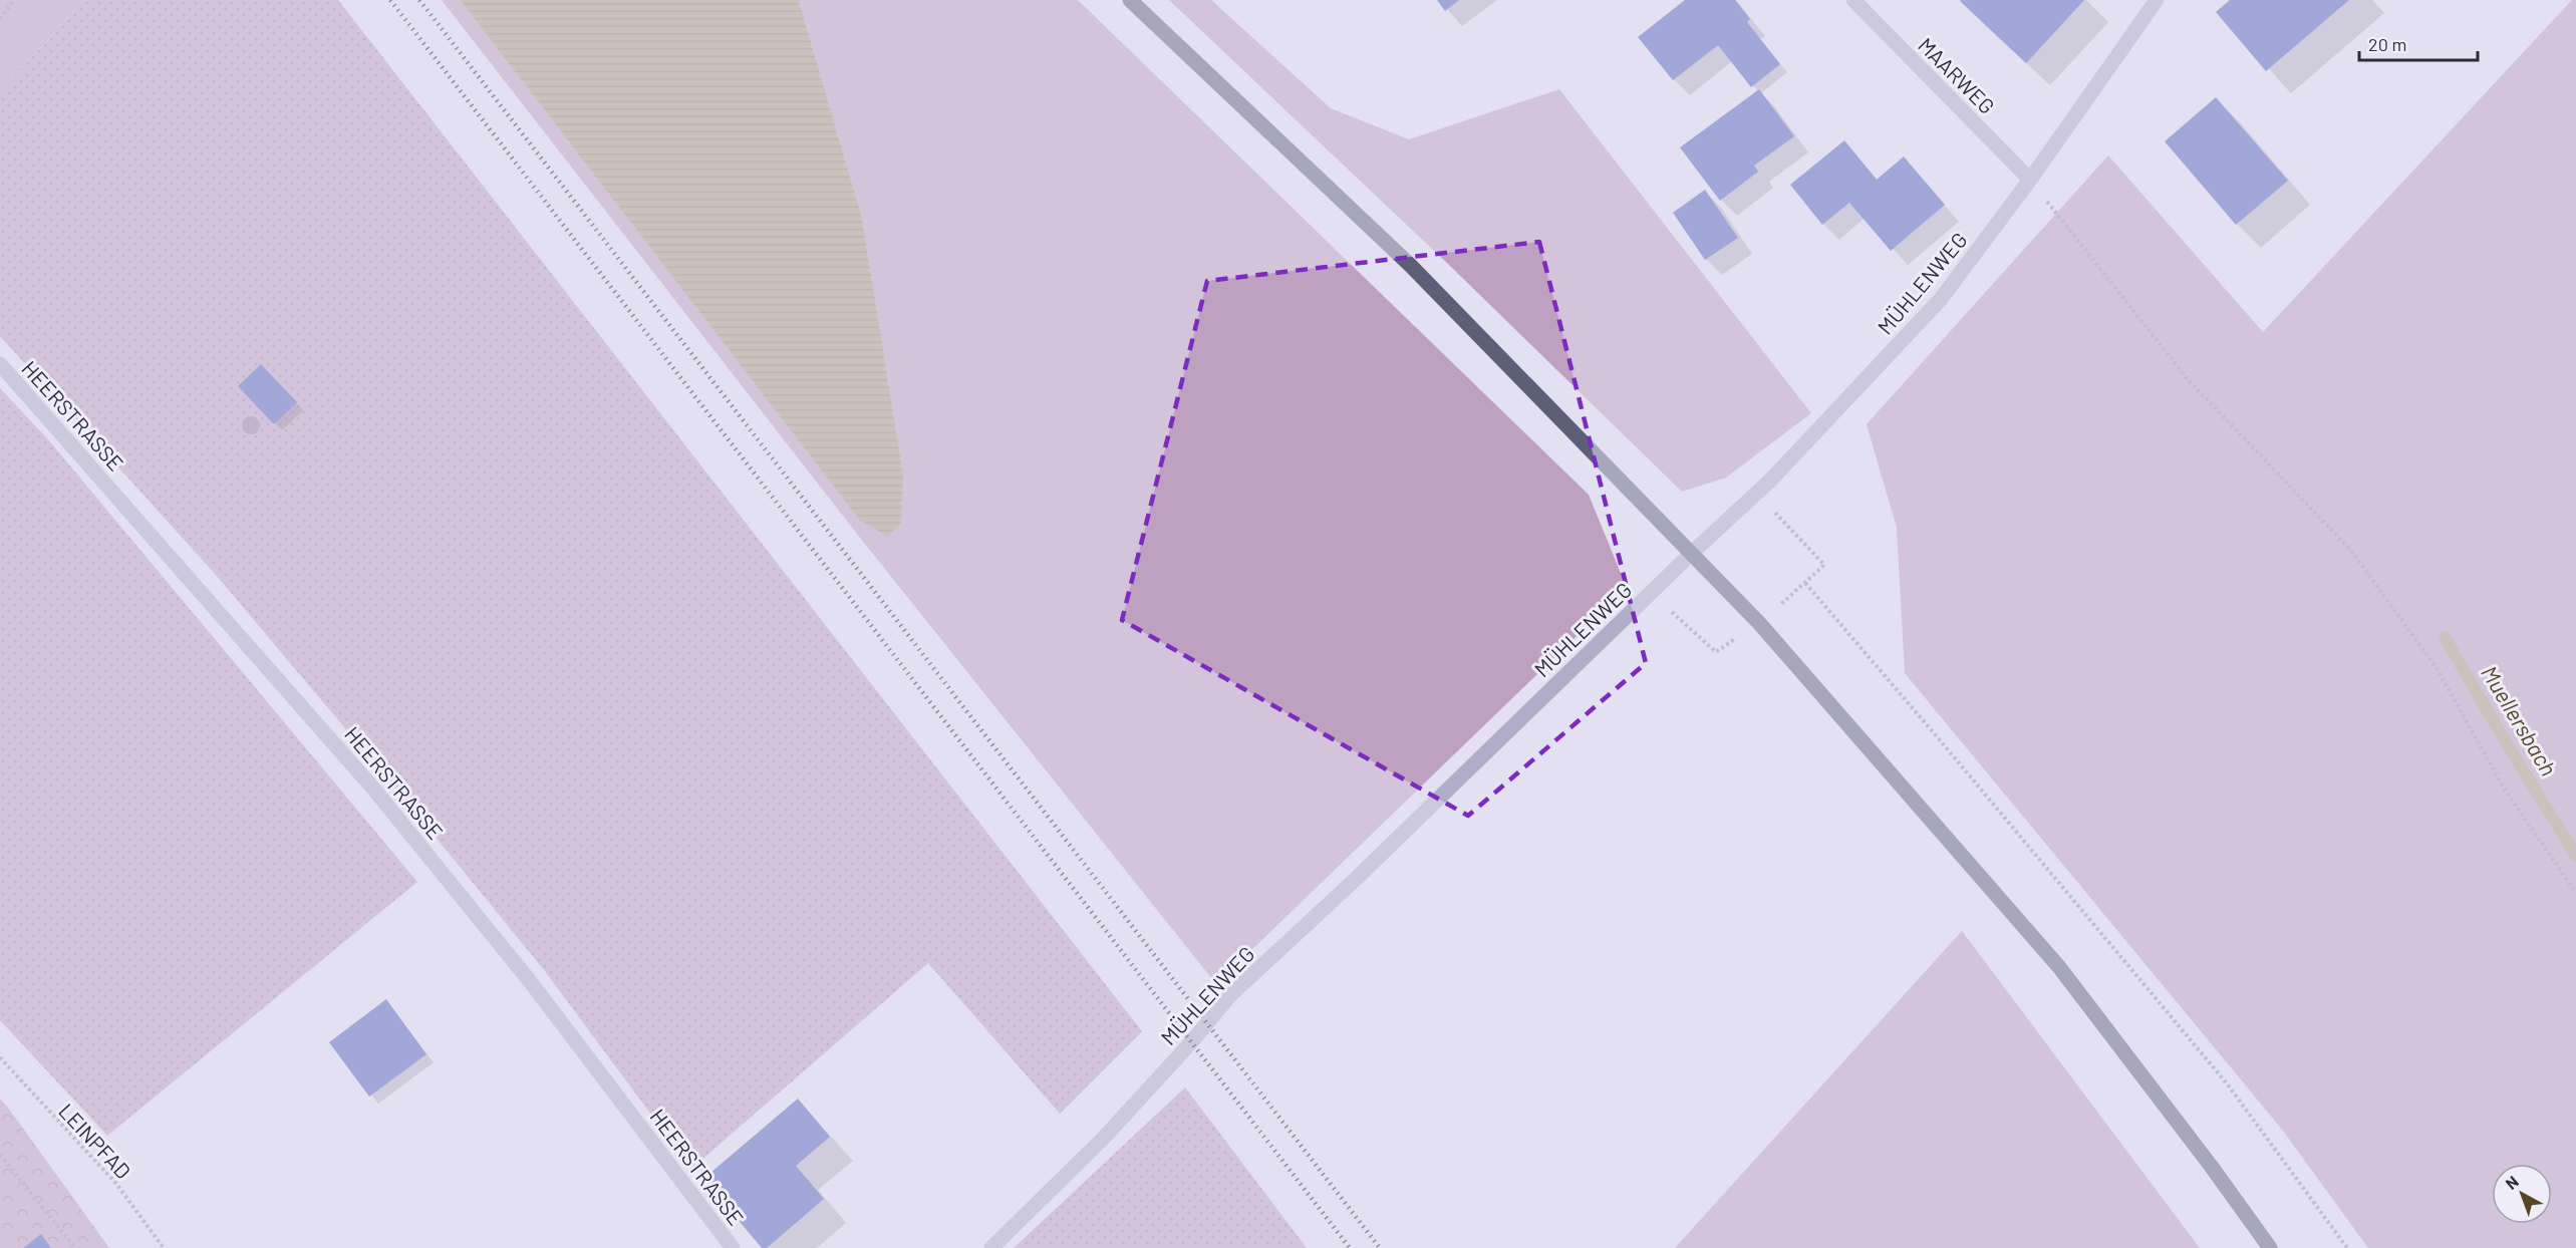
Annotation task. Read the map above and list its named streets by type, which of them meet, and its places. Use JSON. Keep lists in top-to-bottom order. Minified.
{"streets":{"street":["MAARWEG","MÜHLENWEG","HEERSTRASSE"],"path":["LEINPFAD"]},"crossings":[["MAARWEG","MÜHLENWEG"]],"water":["Muellersbach"],"scale_bar":"20 m","north":"top left"}
